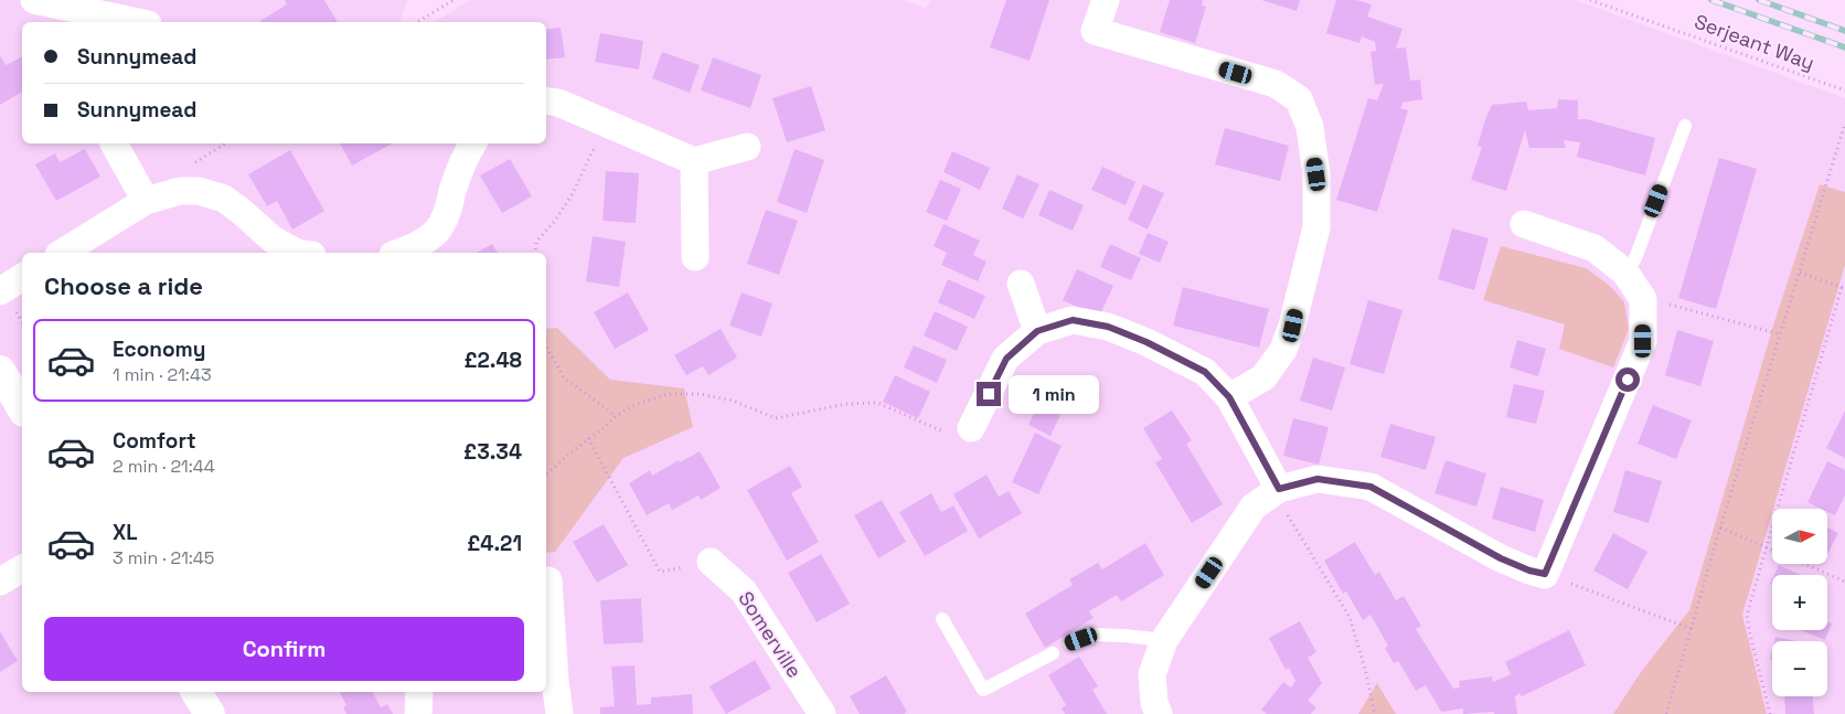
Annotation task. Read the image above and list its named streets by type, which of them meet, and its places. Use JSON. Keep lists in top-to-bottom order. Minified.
{"streets":{"street":["Somerville"],"path":["Serjeant Way"]},"north":"right","page":{"banner":["Sunnymead","Sunnymead"],"heading":"Choose a ride","list":[{"name":"Economy","note":"1 min · 21:43","value":"£2.48"},{"name":"Comfort","note":"2 min · 21:44","value":"£3.34"},{"name":"XL","note":"3 min · 21:45","value":"£4.21"}],"bubble":"1 min","map_buttons":["+","−"],"buttons":"Confirm"}}
